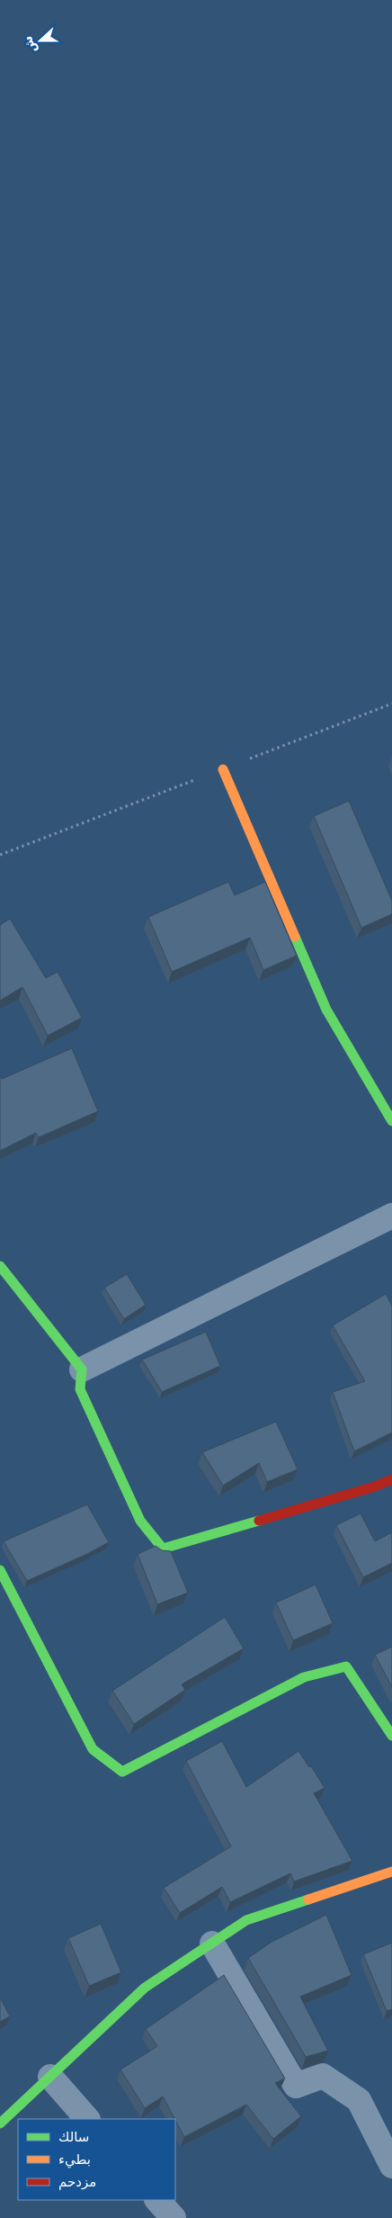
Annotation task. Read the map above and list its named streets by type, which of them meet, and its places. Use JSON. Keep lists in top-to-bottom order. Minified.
{"legend":["سالك","بطيء","مزدحم"],"north":"left"}
